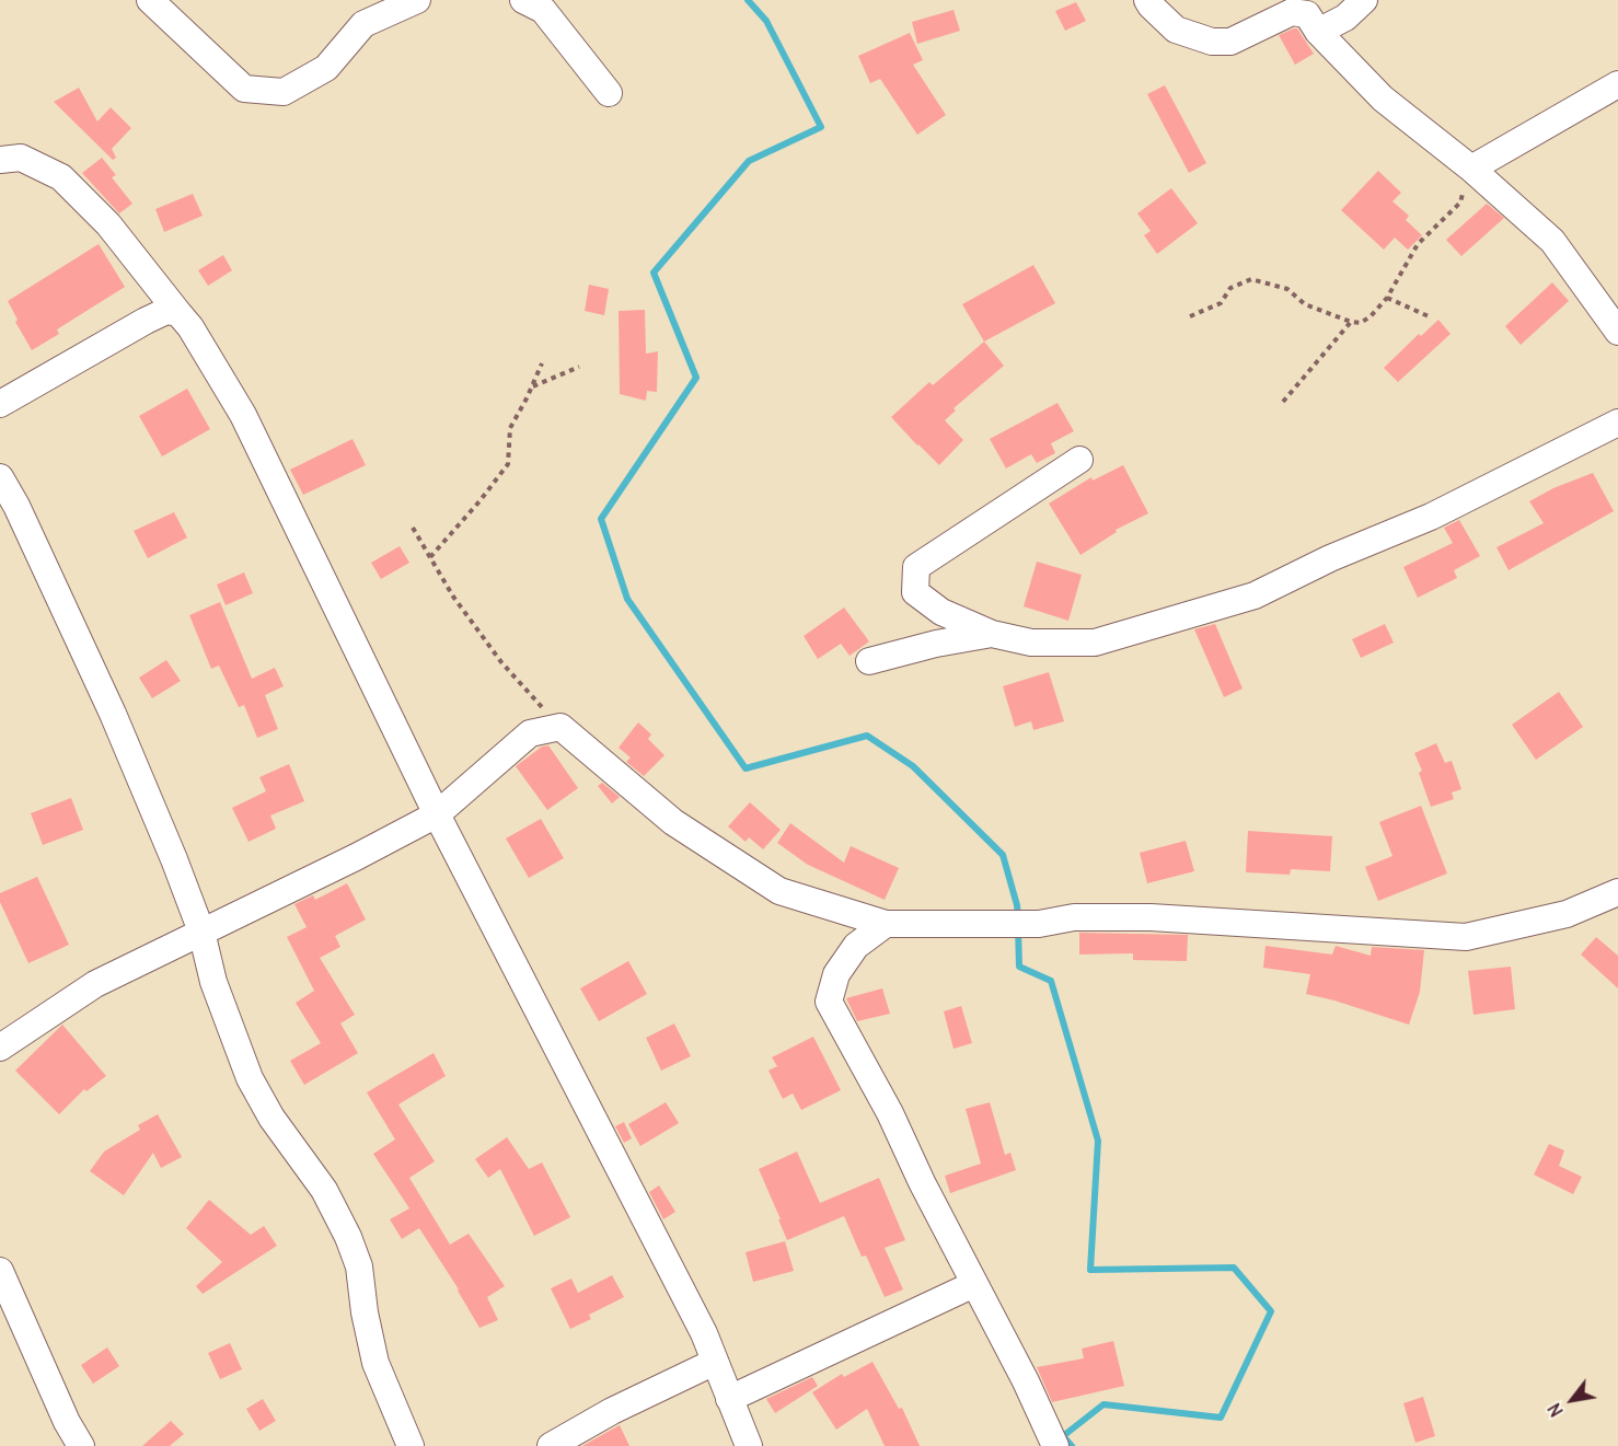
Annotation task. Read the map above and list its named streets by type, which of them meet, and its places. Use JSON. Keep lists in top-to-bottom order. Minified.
{"north":"bottom left"}
